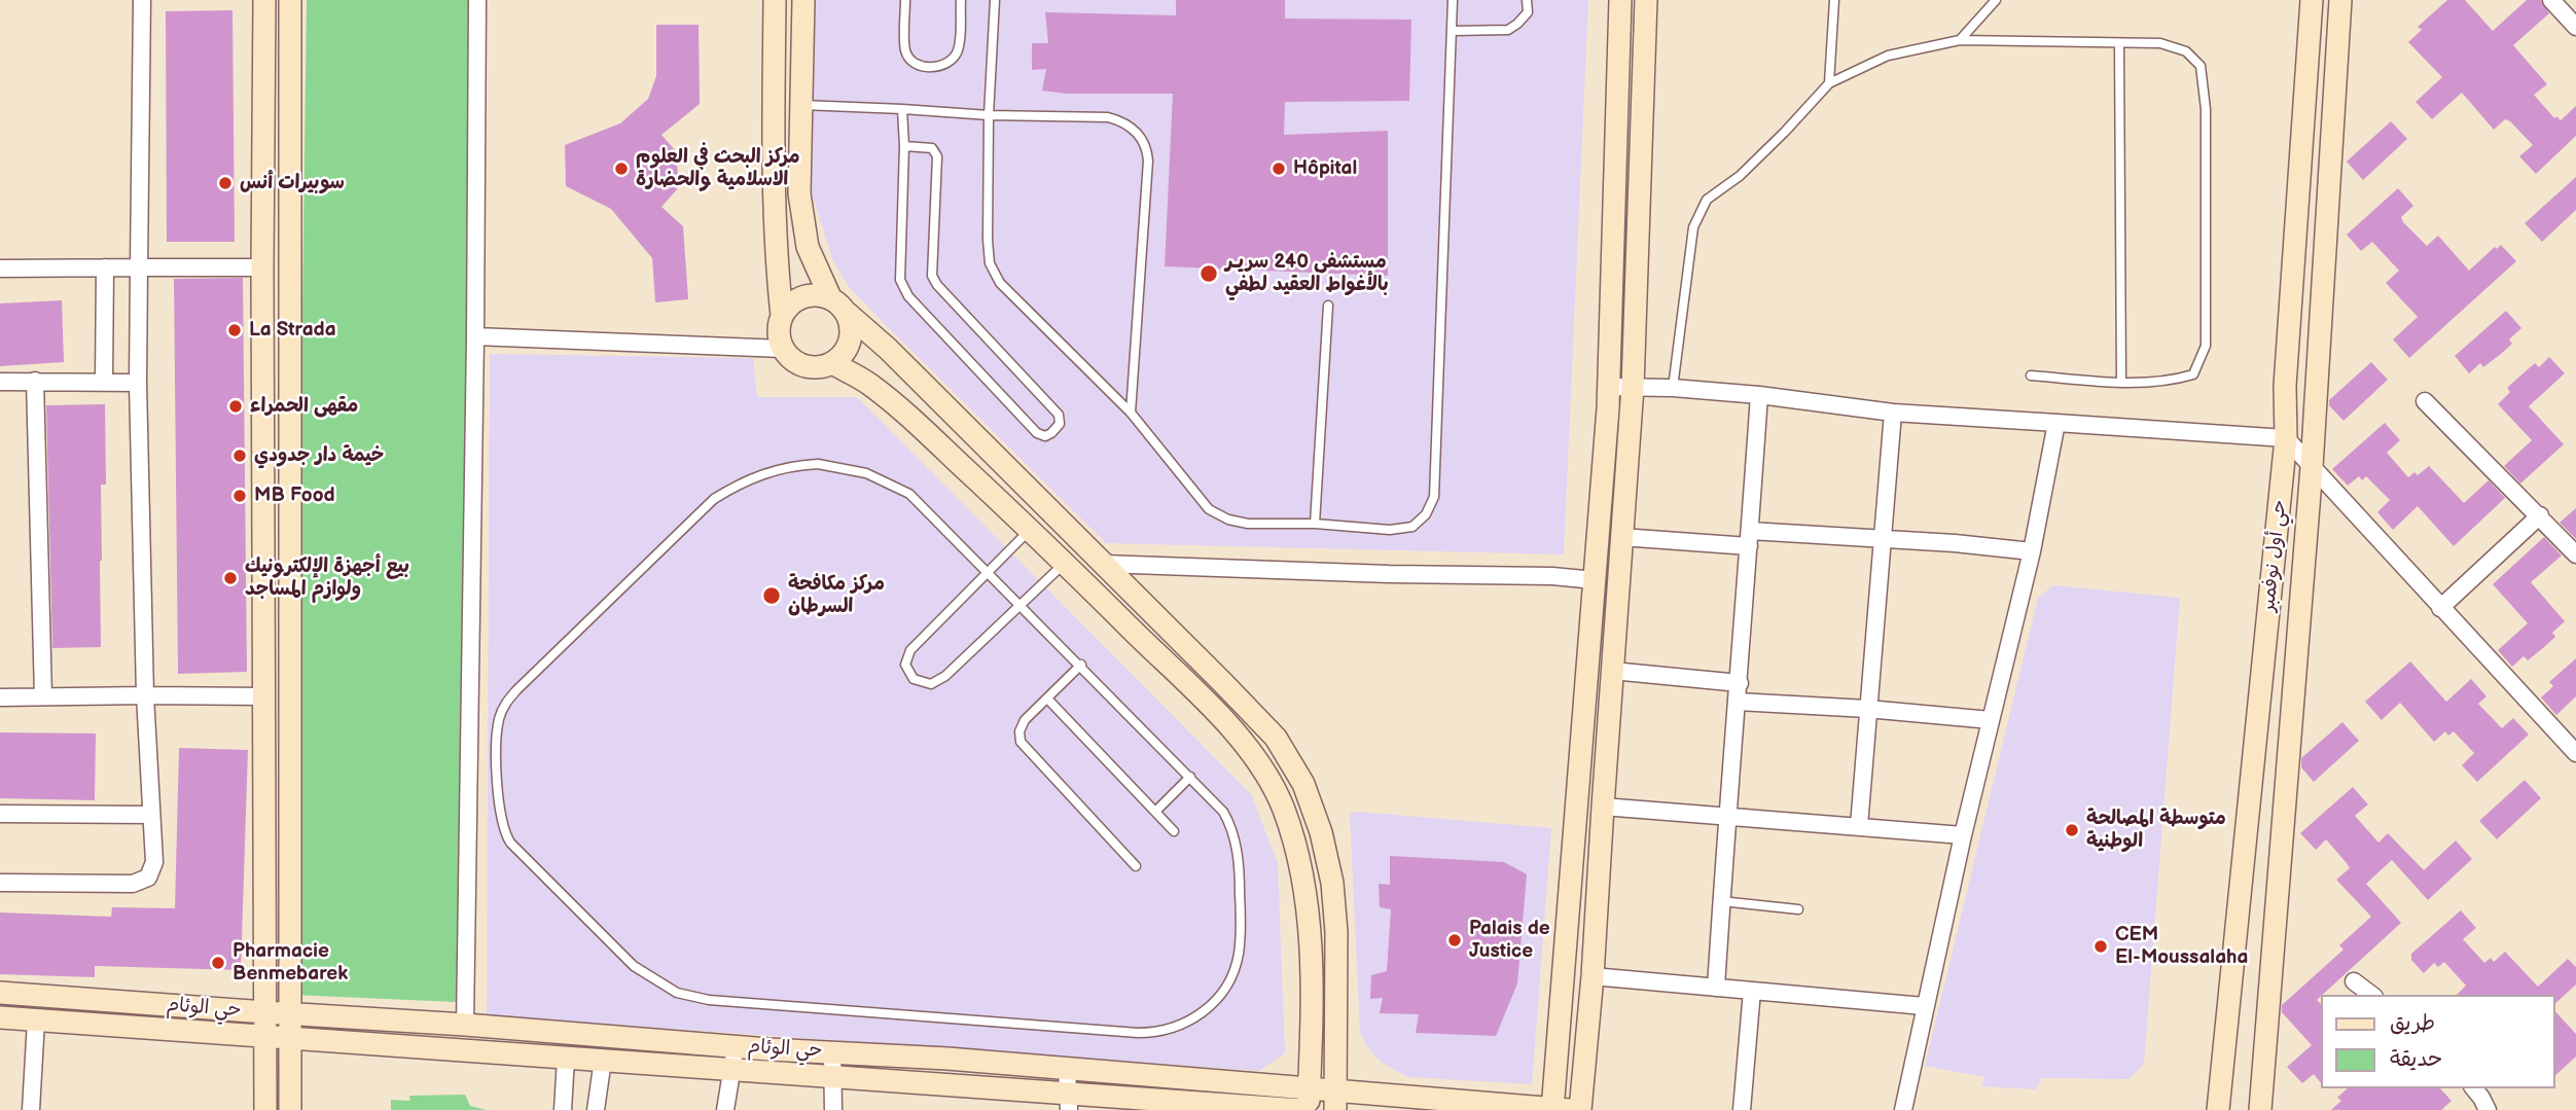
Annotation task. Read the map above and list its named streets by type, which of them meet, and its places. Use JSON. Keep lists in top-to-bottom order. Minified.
{"streets":{"street":["حي أول نوفمبر","حي الوئام"]},"places":["مركز البحث في العلوم الاسلامية والحضارة","Hôpital","سوبيرات أنس","مستشفى 240 سريـر بالأغواط العقيد لطفي","La Strada","مقهى الحمراء","خيمة دار جدودي","MB Food","بيع أجهزة الإلكترونيك ولوازم المساجد","مركز مكافحة السرطان","متوسطة المصالحة الوطنية","Palais de Justice","CEM El-Moussalaha","Pharmacie Benmebarek"],"legend":["طريق","حديقة"]}
